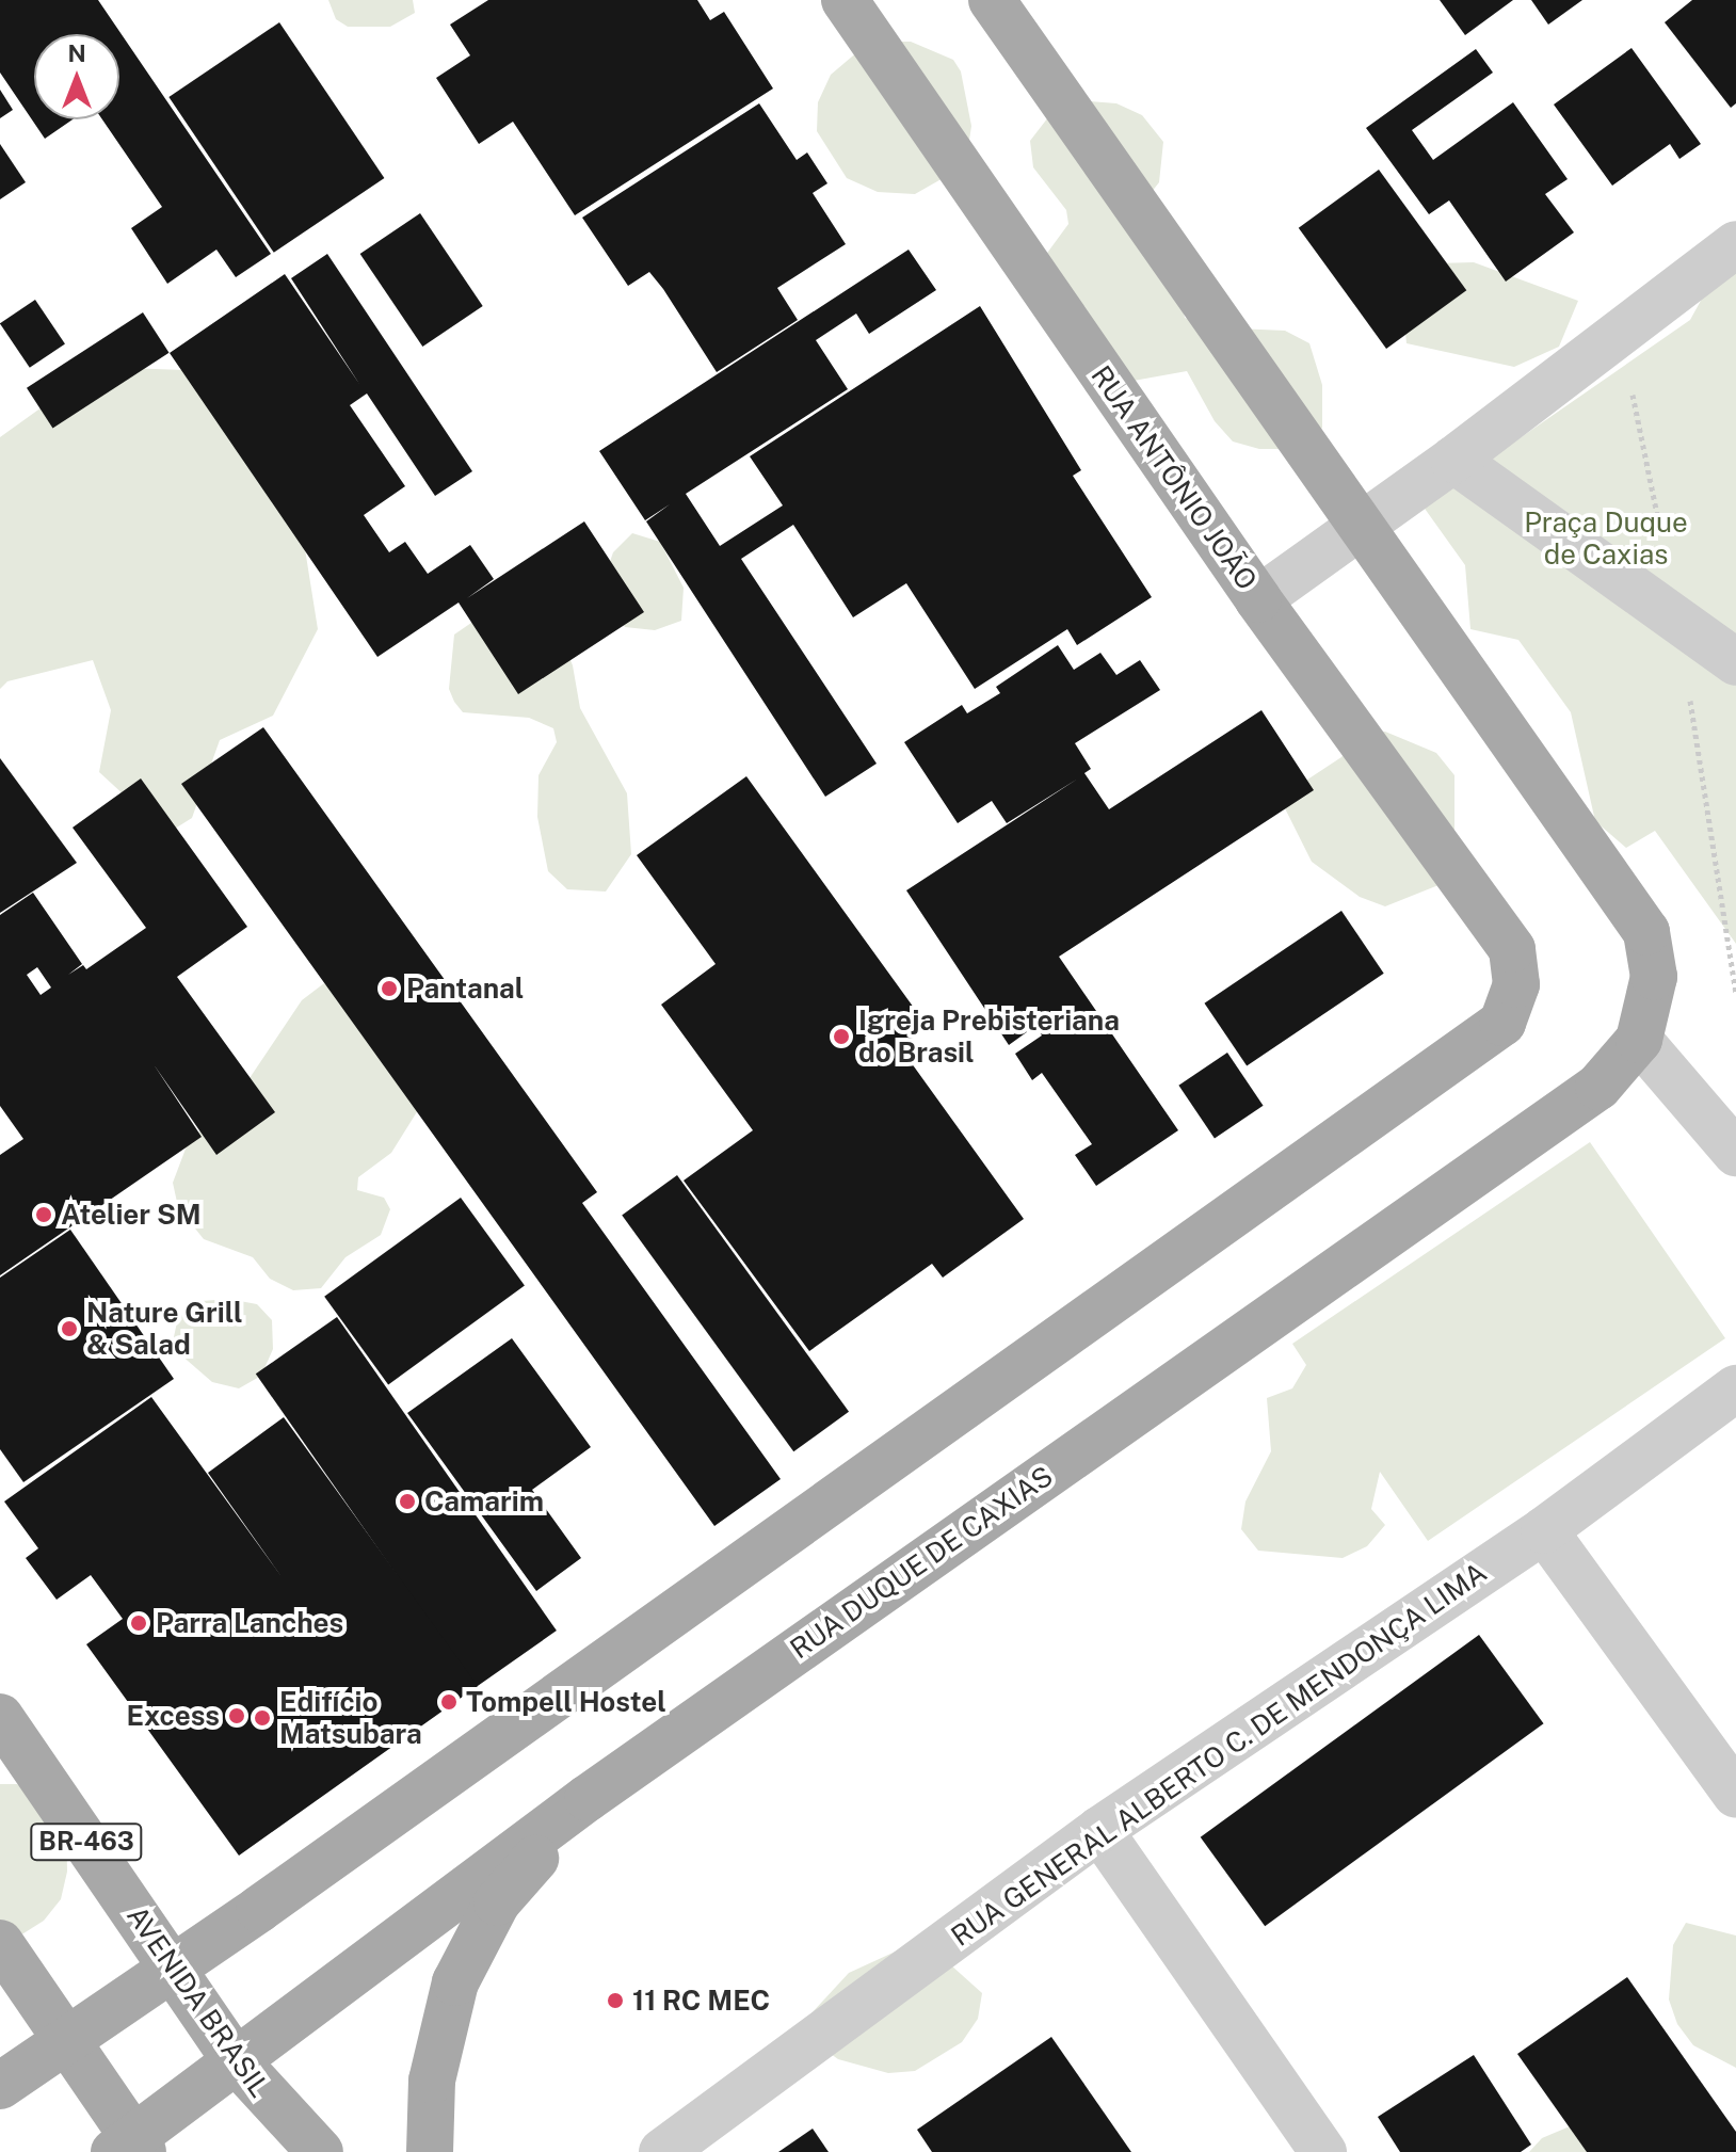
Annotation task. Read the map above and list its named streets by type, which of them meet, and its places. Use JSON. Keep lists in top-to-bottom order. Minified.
{"streets":{"main road":["RUA ANTÔNIO JOÃO","RUA DUQUE DE CAXIAS","BR-463","AVENIDA BRASIL"],"street":["RUA GENERAL ALBERTO C. DE MENDONÇA LIMA"]},"crossings":[["RUA ANTÔNIO JOÃO","AVENIDA BRASIL"],["RUA DUQUE DE CAXIAS","AVENIDA BRASIL"]],"parks":["Praça Duque de Caxias"],"places":["Pantanal","Igreja Prebisteriana do Brasil","Atelier SM","Nature Grill & Salad","Camarim","Parra Lanches","Tompell Hostel","Excess","Edifício Matsubara","11 RC MEC"],"north":"top"}
